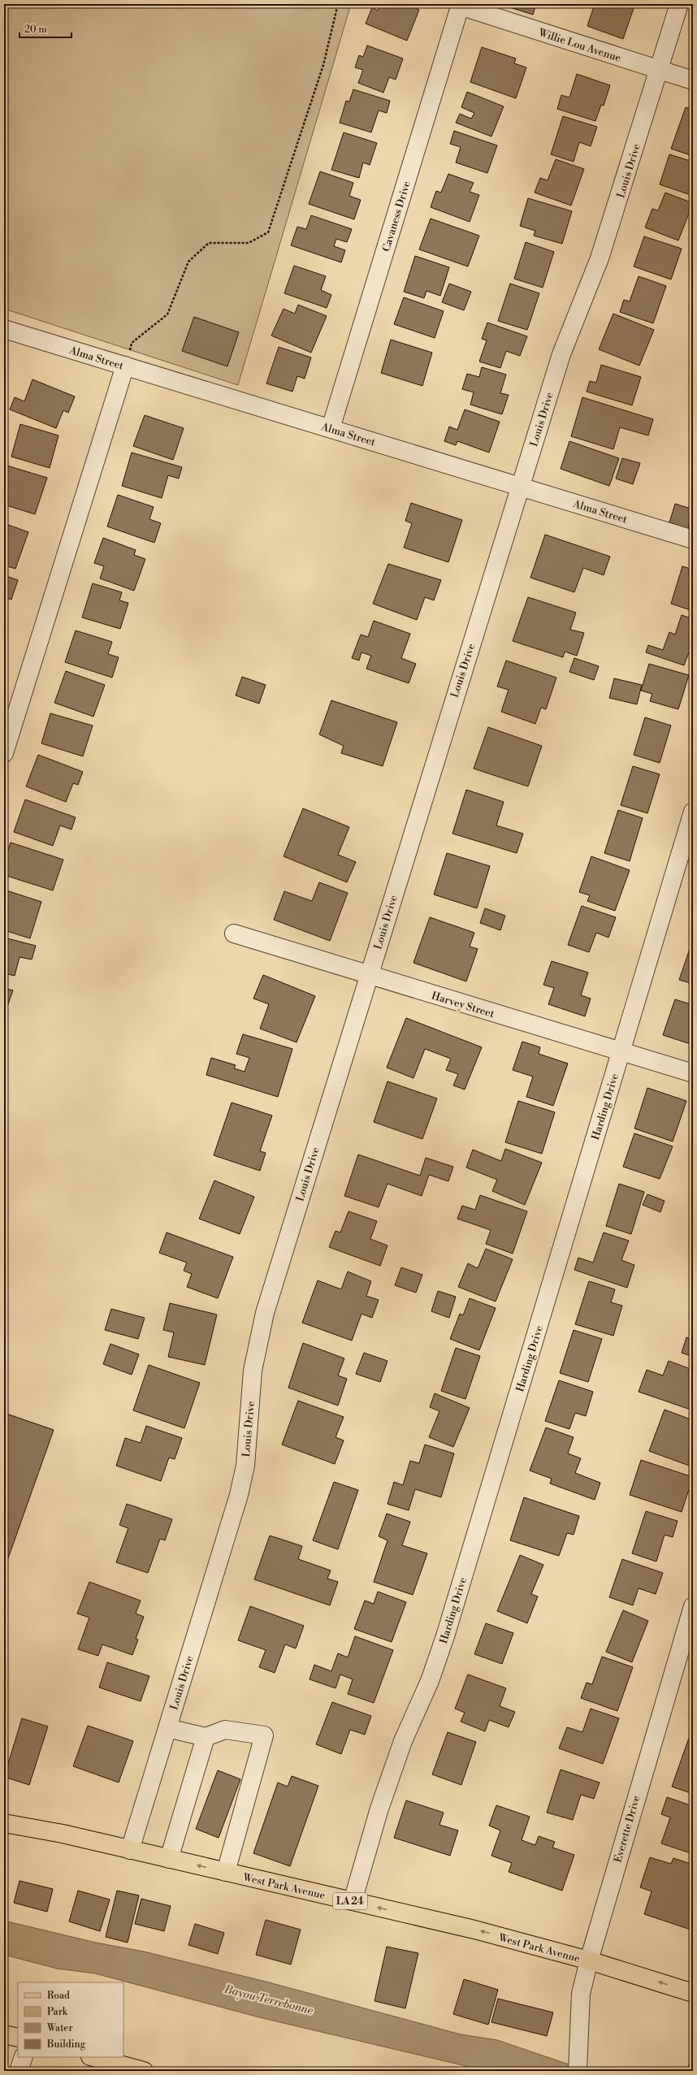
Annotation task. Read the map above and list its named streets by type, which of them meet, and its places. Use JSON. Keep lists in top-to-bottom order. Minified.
{"streets":{"main road":["West Park Avenue","LA 24"],"street":["Willie Lou Avenue","Louis Drive","Cavaness Drive","Alma Street","Harvey Street","Harding Drive","Everette Drive"]},"crossings":[["Willie Lou Avenue","Louis Drive"],["Willie Lou Avenue","Cavaness Drive"],["Louis Drive","Alma Street"],["Louis Drive","Harvey Street"],["Louis Drive","West Park Avenue"],["Cavaness Drive","Alma Street"],["Harvey Street","Harding Drive"],["Harding Drive","West Park Avenue"],["Everette Drive","West Park Avenue"]],"one_way":["West Park Avenue"],"water":["Bayou Terrebonne"],"legend":["Road","Park","Water","Building"],"scale_bar":"20 m"}
